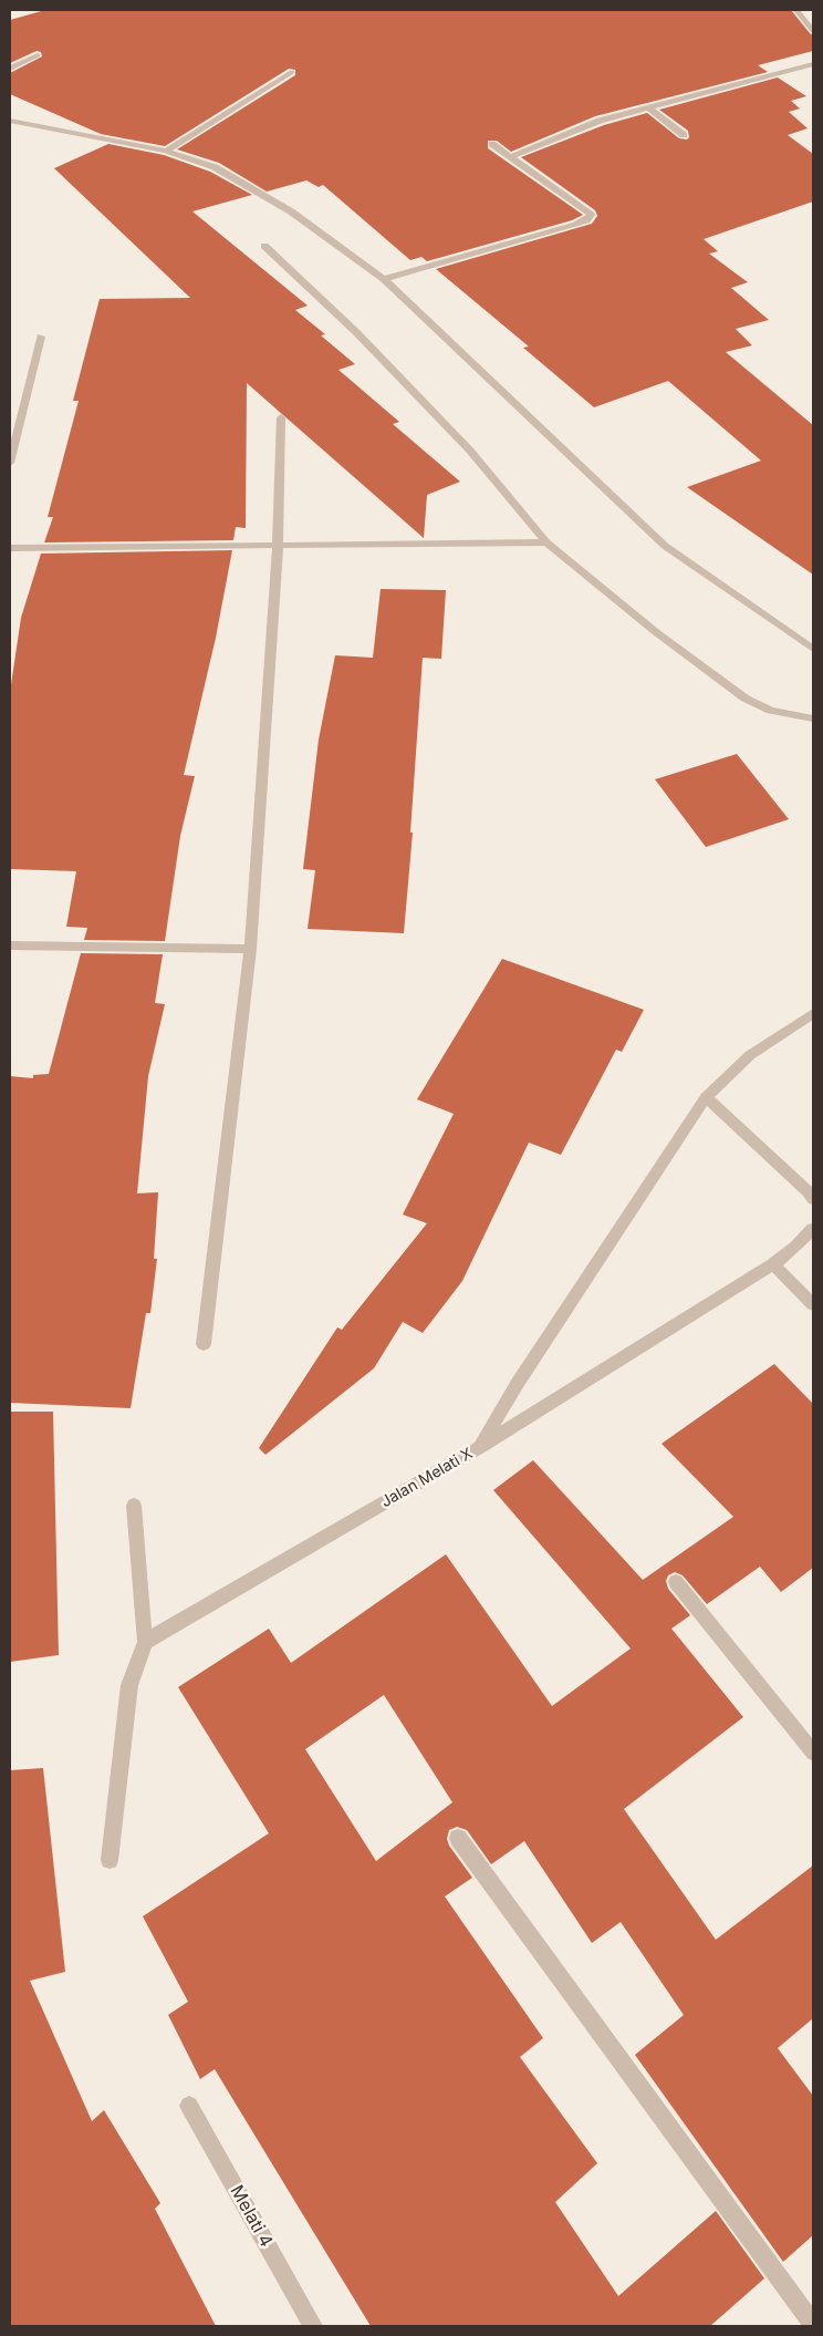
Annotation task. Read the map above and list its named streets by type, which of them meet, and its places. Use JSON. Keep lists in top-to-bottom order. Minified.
{"streets":{"street":["Jalan Melati X","Melati 4"]}}
